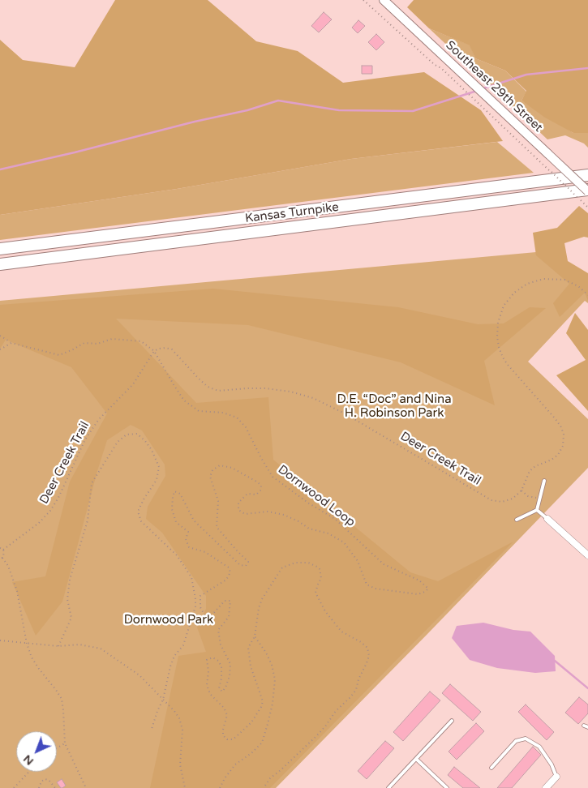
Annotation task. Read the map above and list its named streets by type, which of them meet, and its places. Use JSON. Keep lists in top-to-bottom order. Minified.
{"streets":{"highway":["Kansas Turnpike"],"main road":["Southeast 29th Street"],"path":["Deer Creek Trail","Dornwood Loop"]},"crossings":[["Southeast 29th Street","Kansas Turnpike"],["Deer Creek Trail","Dornwood Loop"]],"parks":["D.E. “Doc” and Nina H. Robinson Park","Dornwood Park"],"north":"bottom left"}
